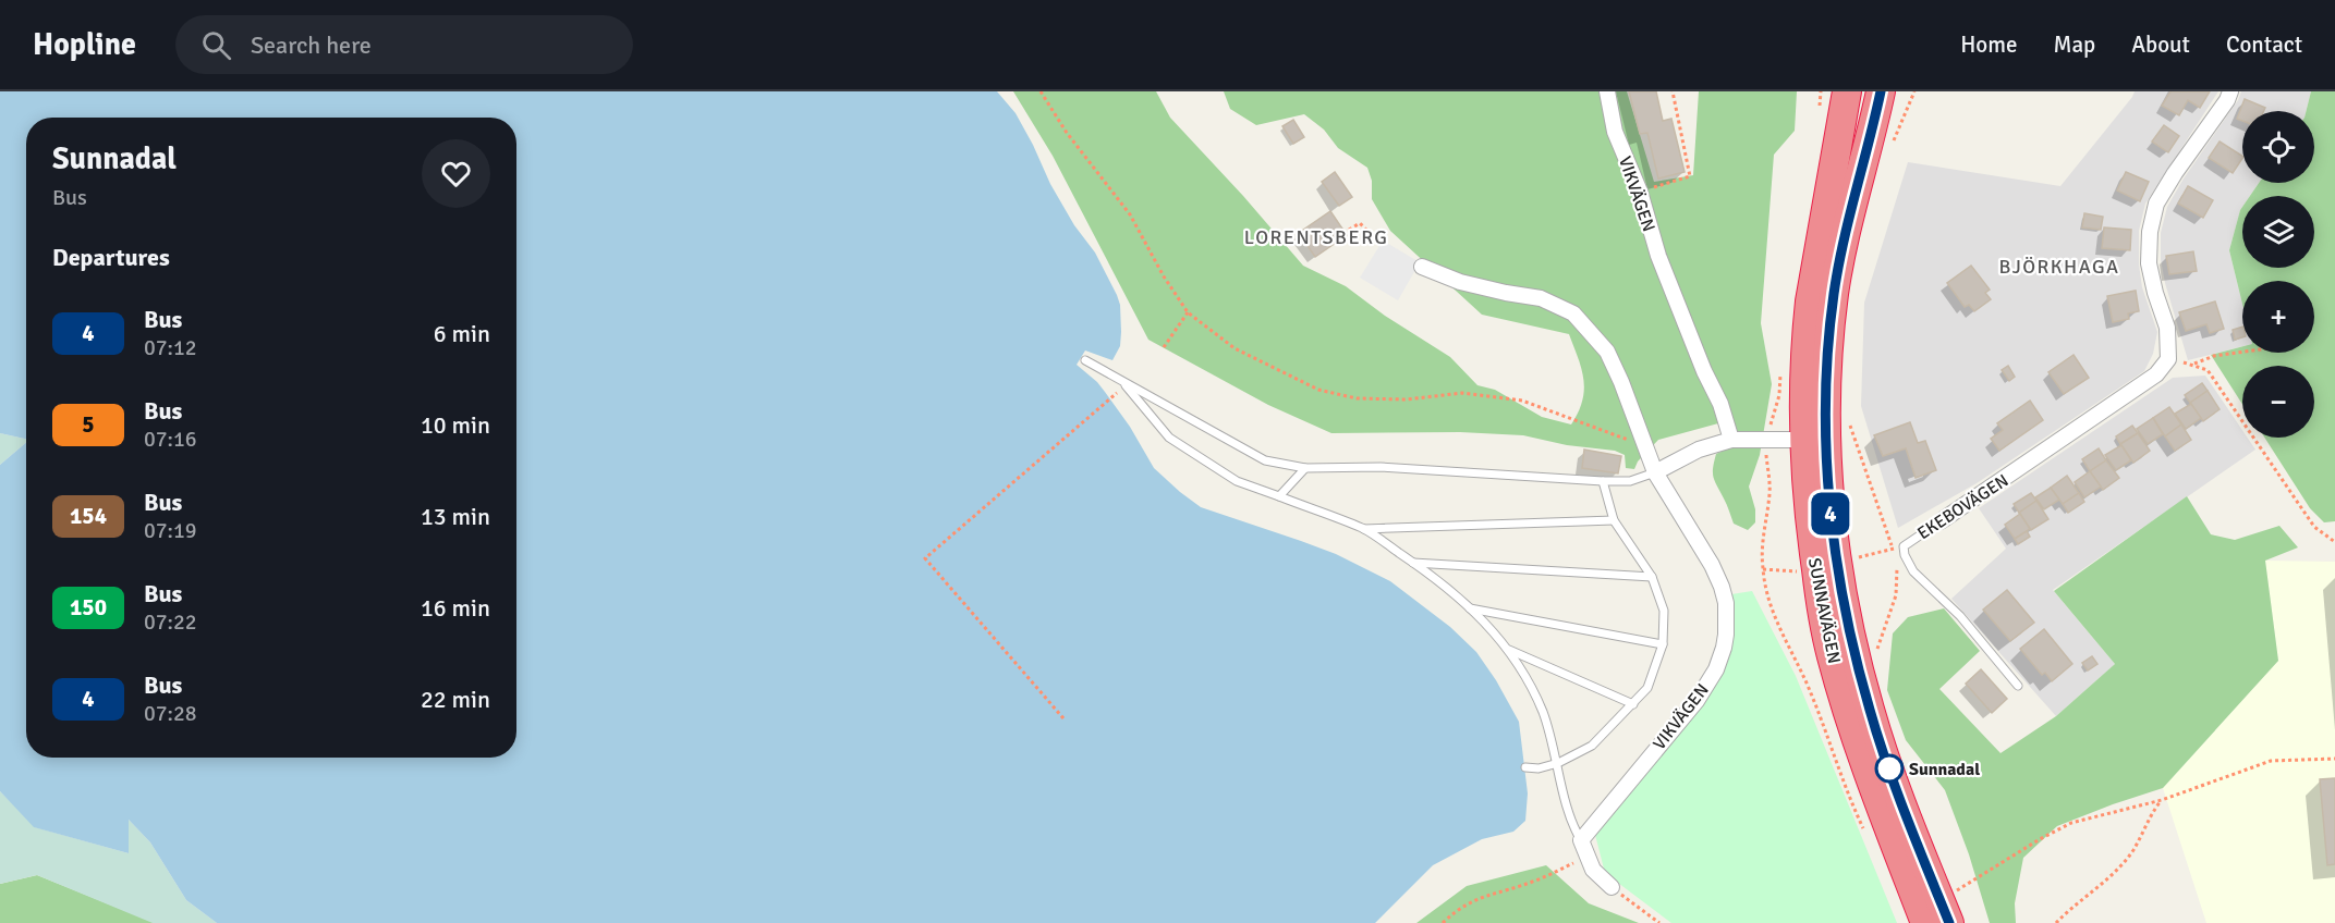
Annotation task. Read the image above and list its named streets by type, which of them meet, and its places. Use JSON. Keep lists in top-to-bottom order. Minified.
{"streets":{"highway":["SUNNAVÄGEN"],"street":["VIKVÄGEN","EKEBOVÄGEN"]},"districts":["LORENTSBERG","BJÖRKHAGA"],"places":["Sunnadal"],"lines":["bus line 4"],"page":{"header":"Hopline","search":"Search here","nav":["Home","Map","About","Contact"],"on_map":"4","map_buttons":["+","−"],"heading":[["Sunnadal","Bus"],"Departures"],"list":[{"mark":"4","name":"Bus","note":"07:12","value":"6 min"},{"mark":"5","name":"Bus","note":"07:16","value":"10 min"},{"mark":"154","name":"Bus","note":"07:19","value":"13 min"},{"mark":"150","name":"Bus","note":"07:22","value":"16 min"},{"mark":"4","name":"Bus","note":"07:28","value":"22 min"}]}}
